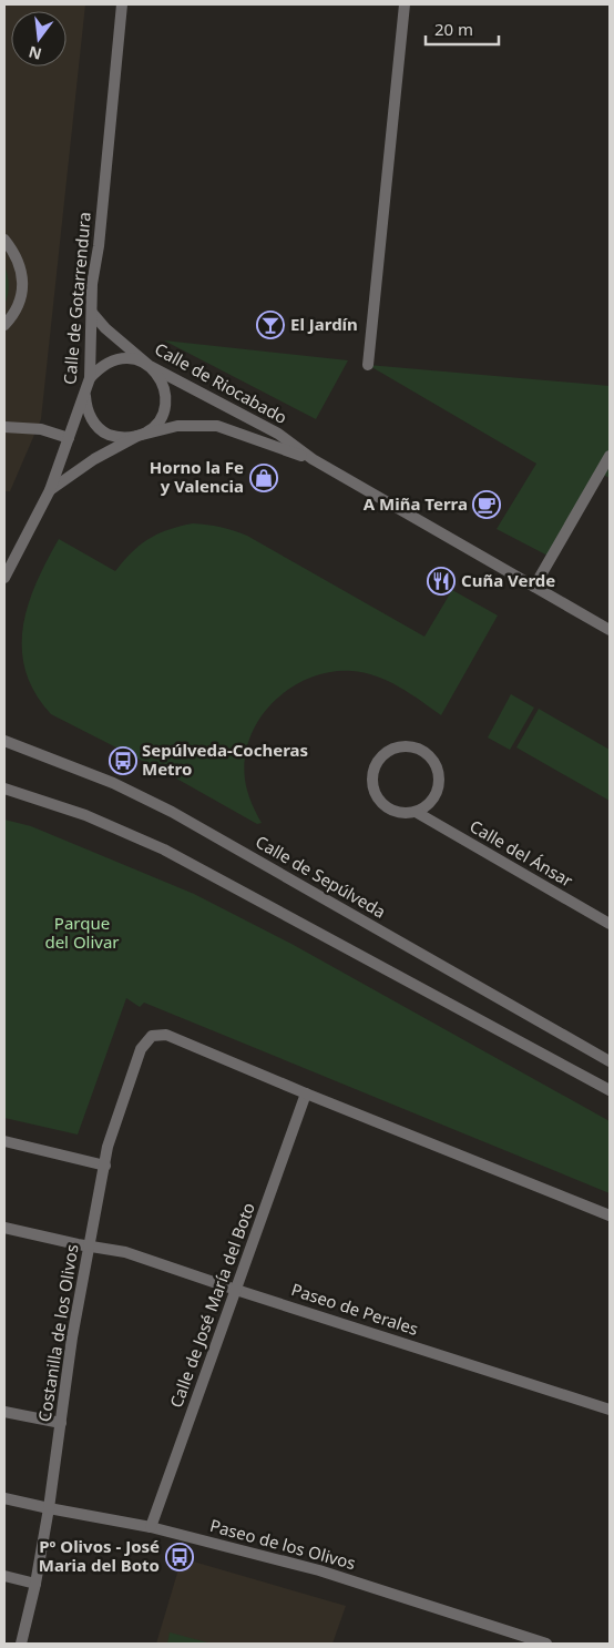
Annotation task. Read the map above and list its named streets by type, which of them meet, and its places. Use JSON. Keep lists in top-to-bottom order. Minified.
{"streets":{"street":["Calle de Gotarrendura","Calle de Riocabado","Calle del Ánsar","Calle de Sepúlveda","Calle de José María del Boto","Paseo de Perales","Costanilla de los Olivos","Paseo de los Olivos"]},"crossings":[["Calle de Gotarrendura","Calle de Riocabado"],["Calle de José María del Boto","Paseo de Perales"],["Calle de José María del Boto","Costanilla de los Olivos"],["Calle de José María del Boto","Paseo de los Olivos"],["Paseo de Perales","Costanilla de los Olivos"],["Costanilla de los Olivos","Paseo de los Olivos"]],"parks":["Parque del Olivar"],"places":{"bar":["El Jardín"],"shop":["Horno la Fe y Valencia"],"cafe":["A Miña Terra"],"restaurant":["Cuña Verde"],"bus stop":["Sepúlveda-Cocheras Metro","Pº Olivos - José Maria del Boto"]},"scale_bar":"20 m","north":"bottom"}
